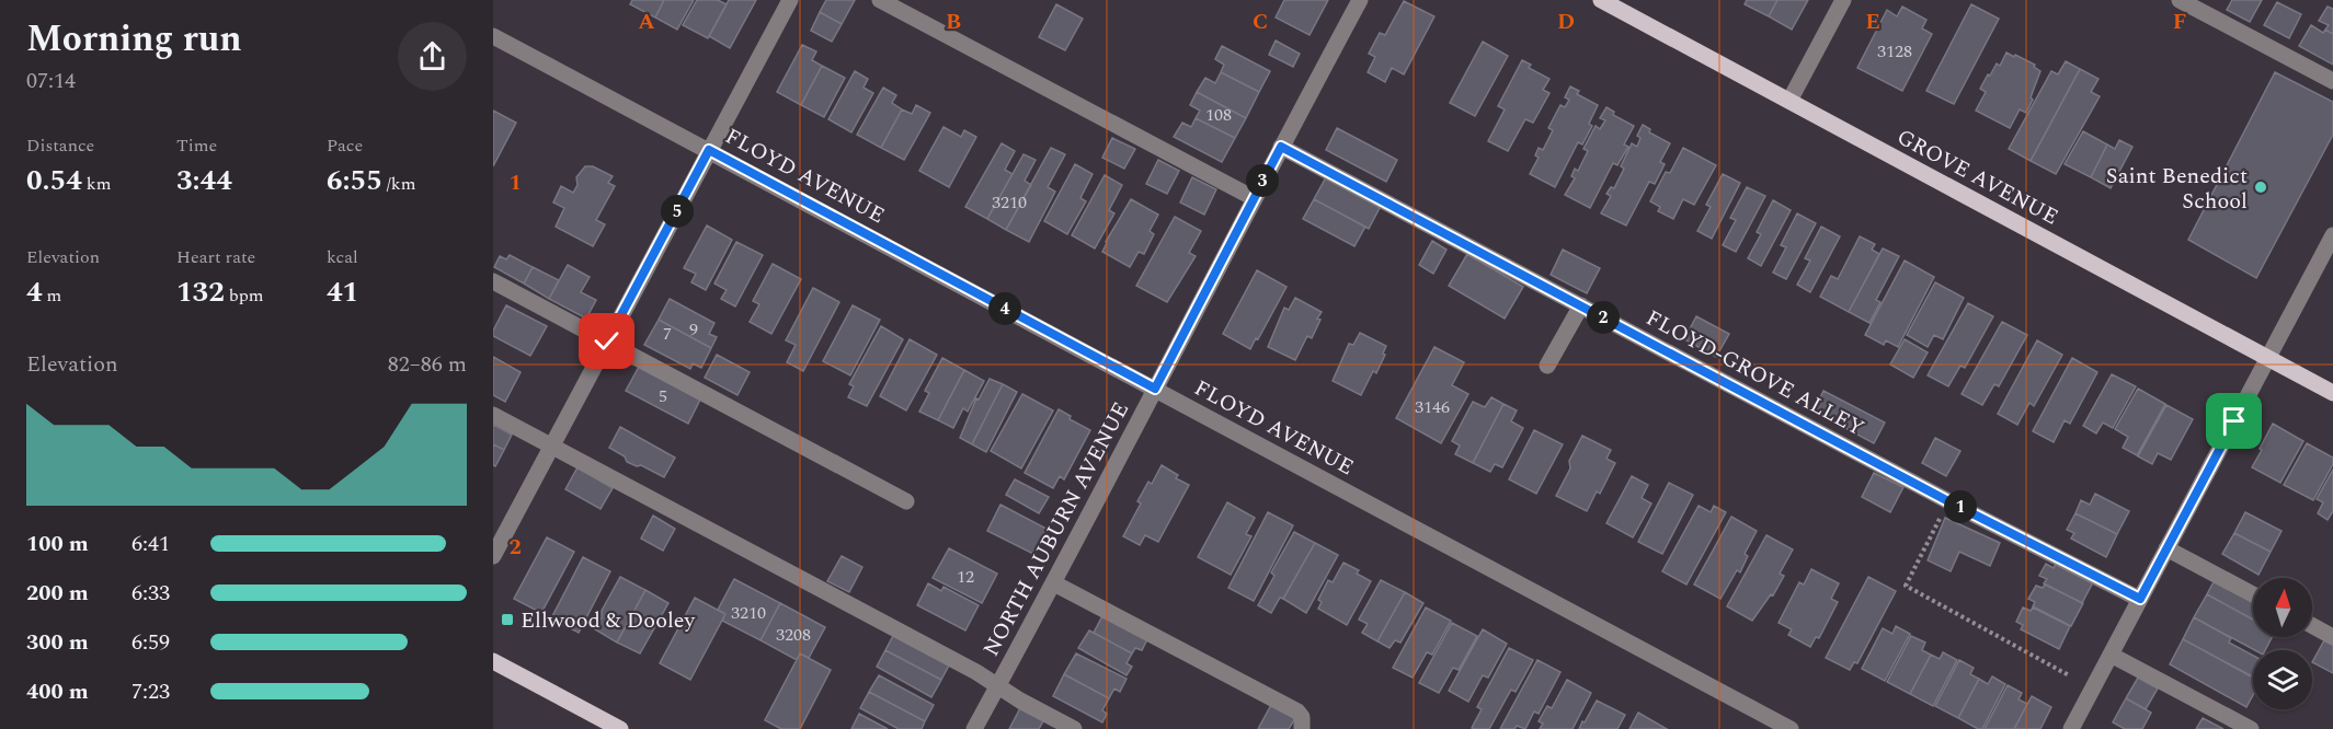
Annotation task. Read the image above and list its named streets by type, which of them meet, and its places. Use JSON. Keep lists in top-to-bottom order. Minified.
{"streets":{"main road":["GROVE AVENUE"],"street":["FLOYD AVENUE","FLOYD-GROVE ALLEY","NORTH AUBURN AVENUE"]},"crossings":[["FLOYD AVENUE","NORTH AUBURN AVENUE"],["FLOYD-GROVE ALLEY","NORTH AUBURN AVENUE"]],"places":{"other":["Saint Benedict School"],"transit":["Ellwood & Dooley"]},"house_numbers":["3128","108","3210","9","7","5","3146","12","3210","3208"],"north":"top","page":{"heading":["Morning run","07:14"],"stats":[["Distance","0.54 km"],["Time","3:44"],["Pace","6:55 /km"],["Elevation","4 m"],["Heart rate","132 bpm"],["kcal","41"]],"pins":["3","5","4","2","1"],"chart":["Elevation","82–86 m"],"list":[{"name":"100 m","note":"6:41"},{"name":"200 m","note":"6:33"},{"name":"300 m","note":"6:59"},{"name":"400 m","note":"7:23"}]},"grid":{"columns":["A","B","C","D","E","F"],"rows":["1","2"]}}
